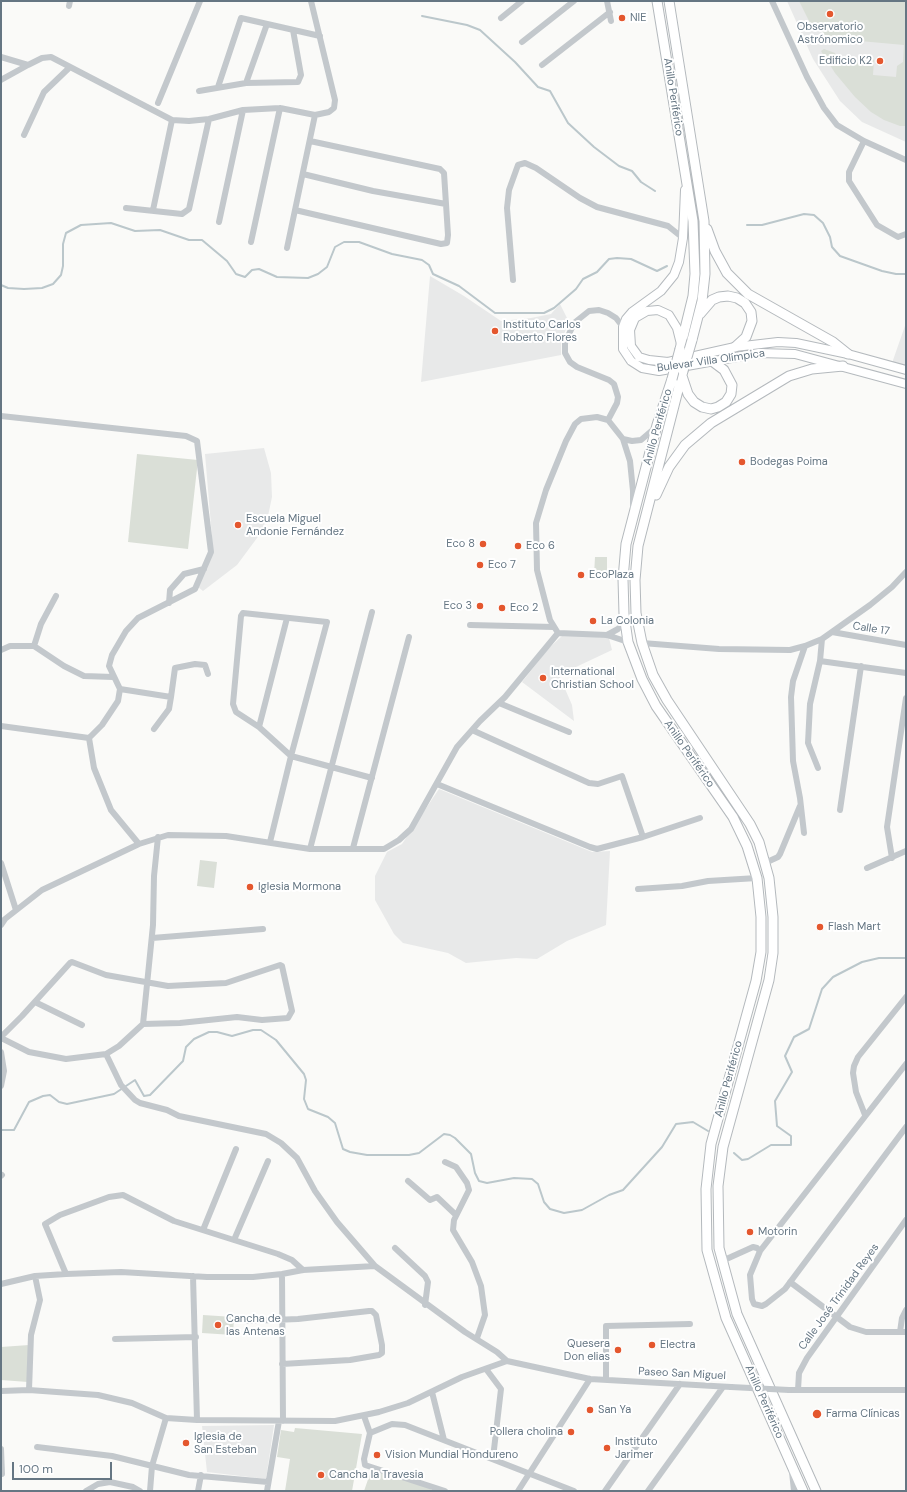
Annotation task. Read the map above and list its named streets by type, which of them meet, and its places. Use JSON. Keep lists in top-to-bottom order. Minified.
{"streets":{"highway":["Anillo Periférico"],"main road":["Bulevar Villa Olímpica"],"street":["Calle 17","Calle José Trinidad Reyes","Paseo San Miguel"]},"crossings":[["Anillo Periférico","Bulevar Villa Olímpica"],["Calle José Trinidad Reyes","Paseo San Miguel"]],"places":["Observatorio Astrónomico","NIE","Edificio K2","Instituto Carlos Roberto Flores","Bodegas Poima","Escuela Miguel Andonie Fernández","Eco 8","Eco 6","Eco 7","EcoPlaza","Eco 3","Eco 2","La Colonia","International Christian School","Iglesia Mormona","Flash Mart","Motorin","Cancha de las Antenas","Electra","Quesera Don elias","San Ya","Farma Clínicas","Pollera cholina","Iglesia de San Esteban","Instituto Jarimer","Vision Mundial Hondureno","Cancha la Travesia"],"scale_bar":"100 m"}
